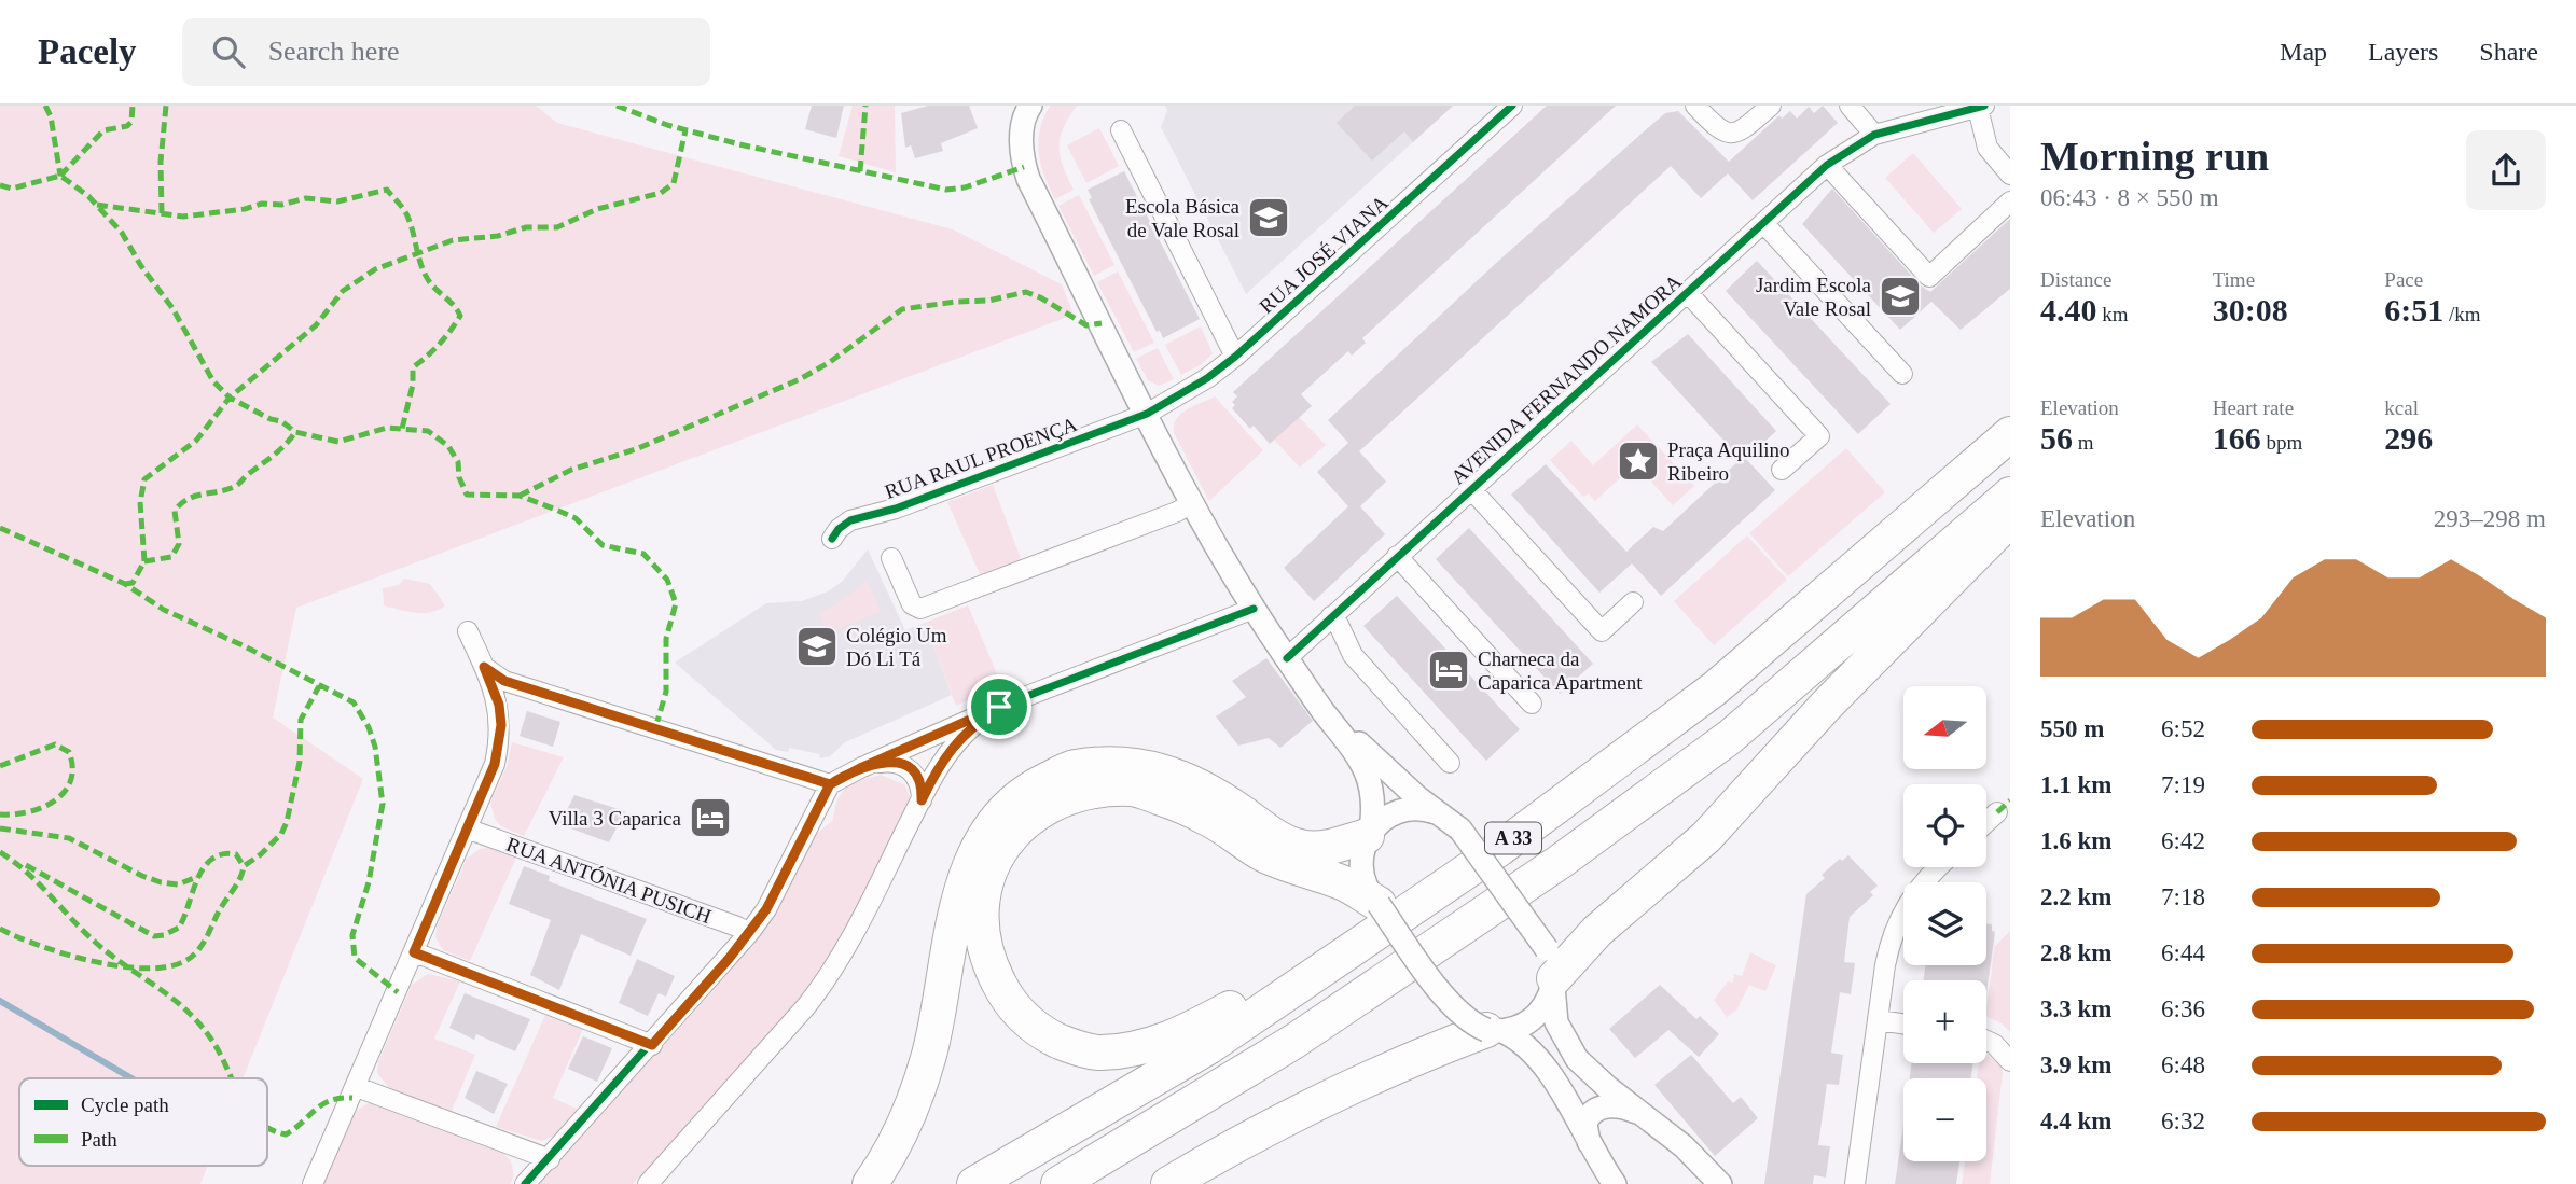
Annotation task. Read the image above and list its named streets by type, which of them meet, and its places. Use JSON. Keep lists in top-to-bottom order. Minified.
{"streets":{"highway":["A 33"],"street":["RUA JOSÉ VIANA","AVENIDA FERNANDO NAMORA","RUA RAUL PROENÇA","RUA ANTÓNIA PUSICH"]},"crossings":[["RUA JOSÉ VIANA","RUA RAUL PROENÇA"]],"places":{"school or university":["Escola Básica de Vale Rosal","Jardim Escola Vale Rosal","Colégio Um Dó Li Tá"],"place":["Praça Aquilino Ribeiro"],"hotel":["Charneca da Caparica Apartment","Villa 3 Caparica"]},"legend":["Cycle path","Path"],"north":"left","page":{"header":"Pacely","search":"Search here","nav":["Map","Layers","Share"],"heading":["Morning run","06:43 · 8 × 550 m"],"stats":[["Distance","4.40 km"],["Time","30:08"],["Pace","6:51 /km"],["Elevation","56 m"],["Heart rate","166 bpm"],["kcal","296"]],"chart":["Elevation","293–298 m"],"map_buttons":["+","−"],"list":[{"name":"550 m","note":"6:52"},{"name":"1.1 km","note":"7:19"},{"name":"1.6 km","note":"6:42"},{"name":"2.2 km","note":"7:18"},{"name":"2.8 km","note":"6:44"},{"name":"3.3 km","note":"6:36"},{"name":"3.9 km","note":"6:48"},{"name":"4.4 km","note":"6:32"}]}}
